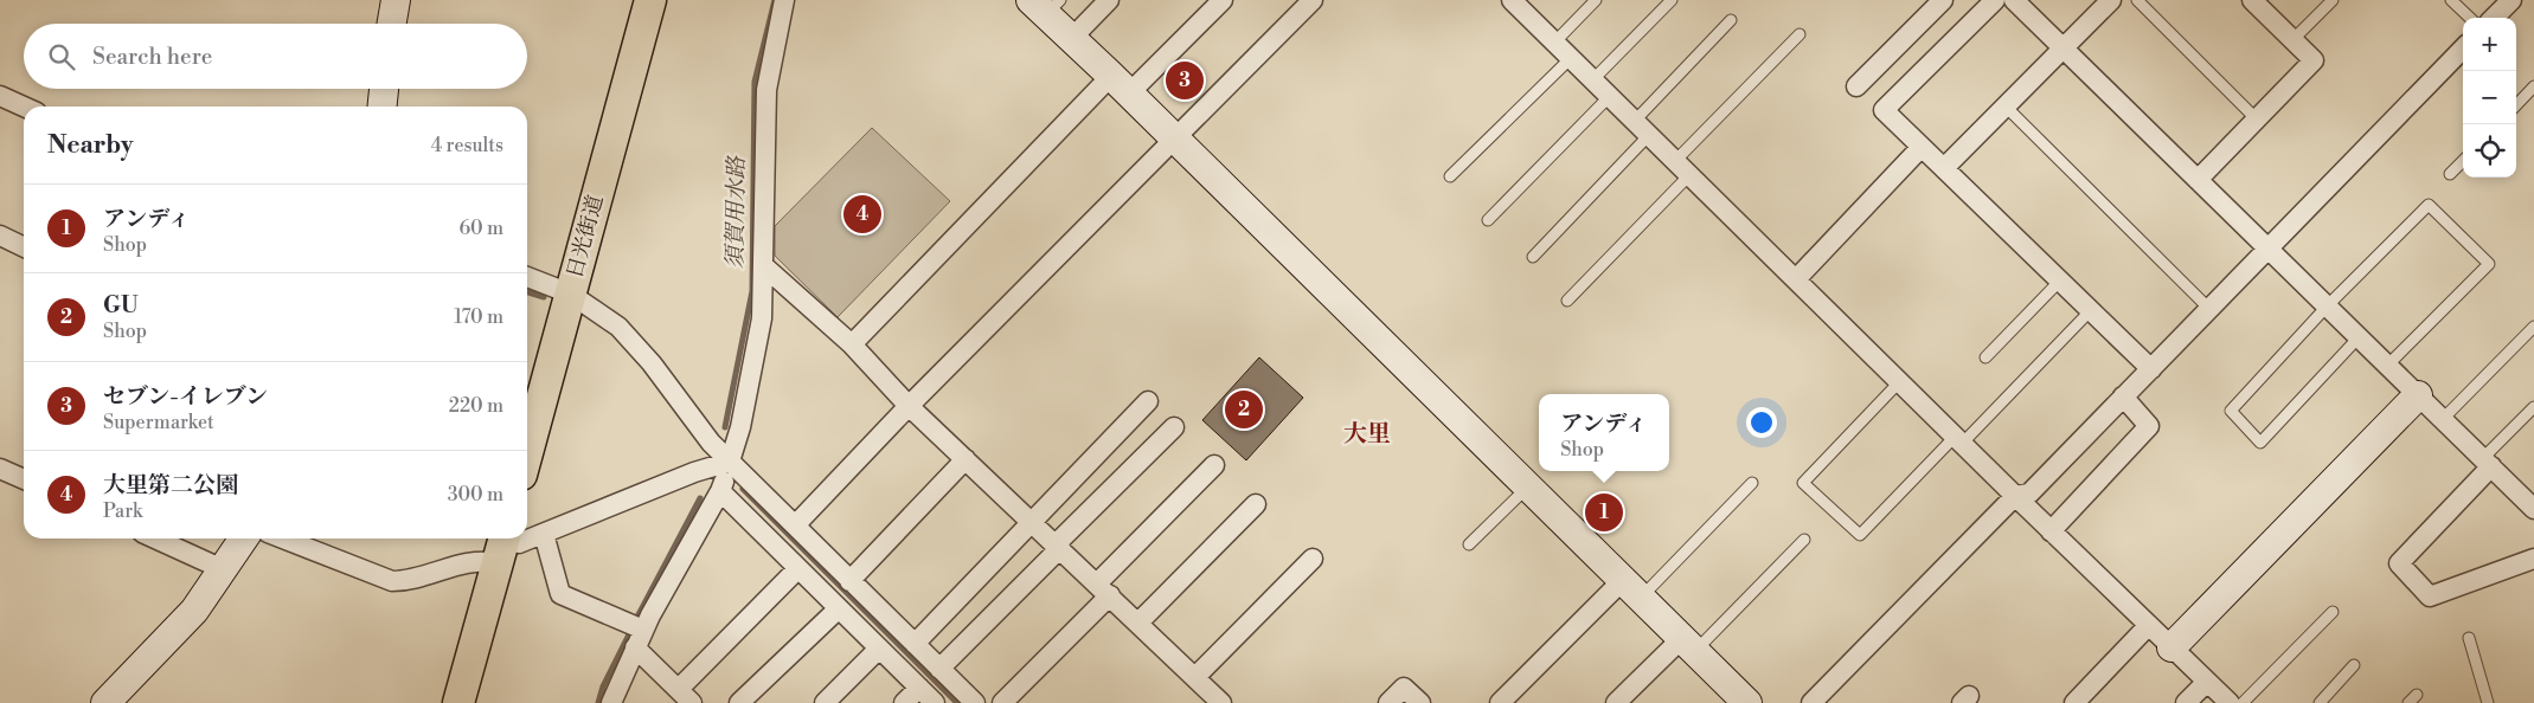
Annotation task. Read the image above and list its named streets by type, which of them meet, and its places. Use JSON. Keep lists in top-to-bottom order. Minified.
{"streets":{"main road":["日光街道"]},"districts":["大里"],"water":["須賀用水路"],"page":{"map_buttons":["+","−"],"search":"Search here","pins":["3","4","2","1"],"heading":["Nearby","4 results"],"list":[{"mark":"1","name":"アンディ","note":"Shop","value":"60 m"},{"mark":"2","name":"GU","note":"Shop","value":"170 m"},{"mark":"3","name":"セブン-イレブン","note":"Supermarket","value":"220 m"},{"mark":"4","name":"大里第二公園","note":"Park","value":"300 m"}],"popup":["アンディ","Shop"]}}
